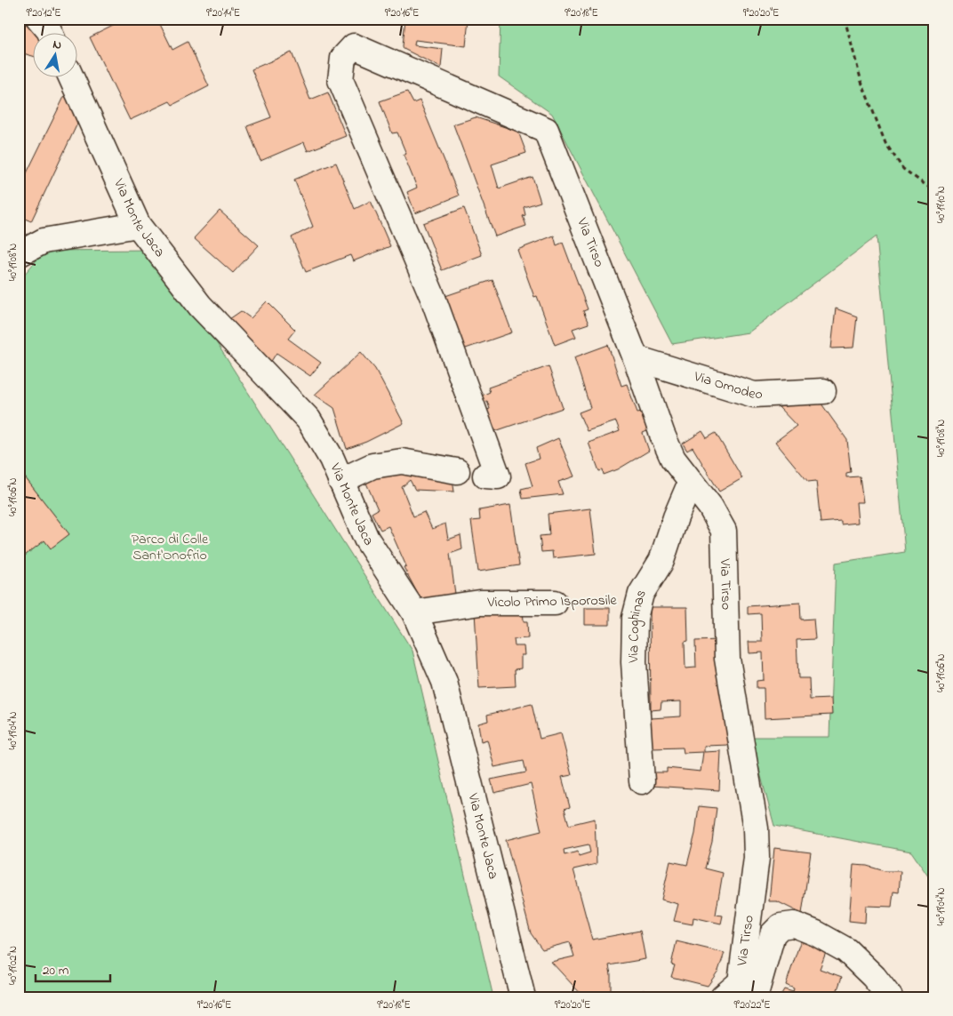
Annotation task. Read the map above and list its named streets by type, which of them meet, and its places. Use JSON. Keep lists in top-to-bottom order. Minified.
{"streets":{"street":["Via Monte Jaca","Via Tirso","Via Omodeo","Vicolo Primo Isporosile","Via Coghinas"]},"crossings":[["Via Monte Jaca","Vicolo Primo Isporosile"],["Via Tirso","Via Omodeo"],["Via Tirso","Via Coghinas"]],"parks":["Parco di Colle Sant'Onofrio"],"scale_bar":"20 m","north":"top","coordinates":["9°20'12\"E","9°20'14\"E","9°20'16\"E","9°20'18\"E","9°20'20\"E","40°19'10\"N","40°19'08\"N","40°19'06\"N","40°19'04\"N","40°19'02\"N","9°20'22\"E"]}
